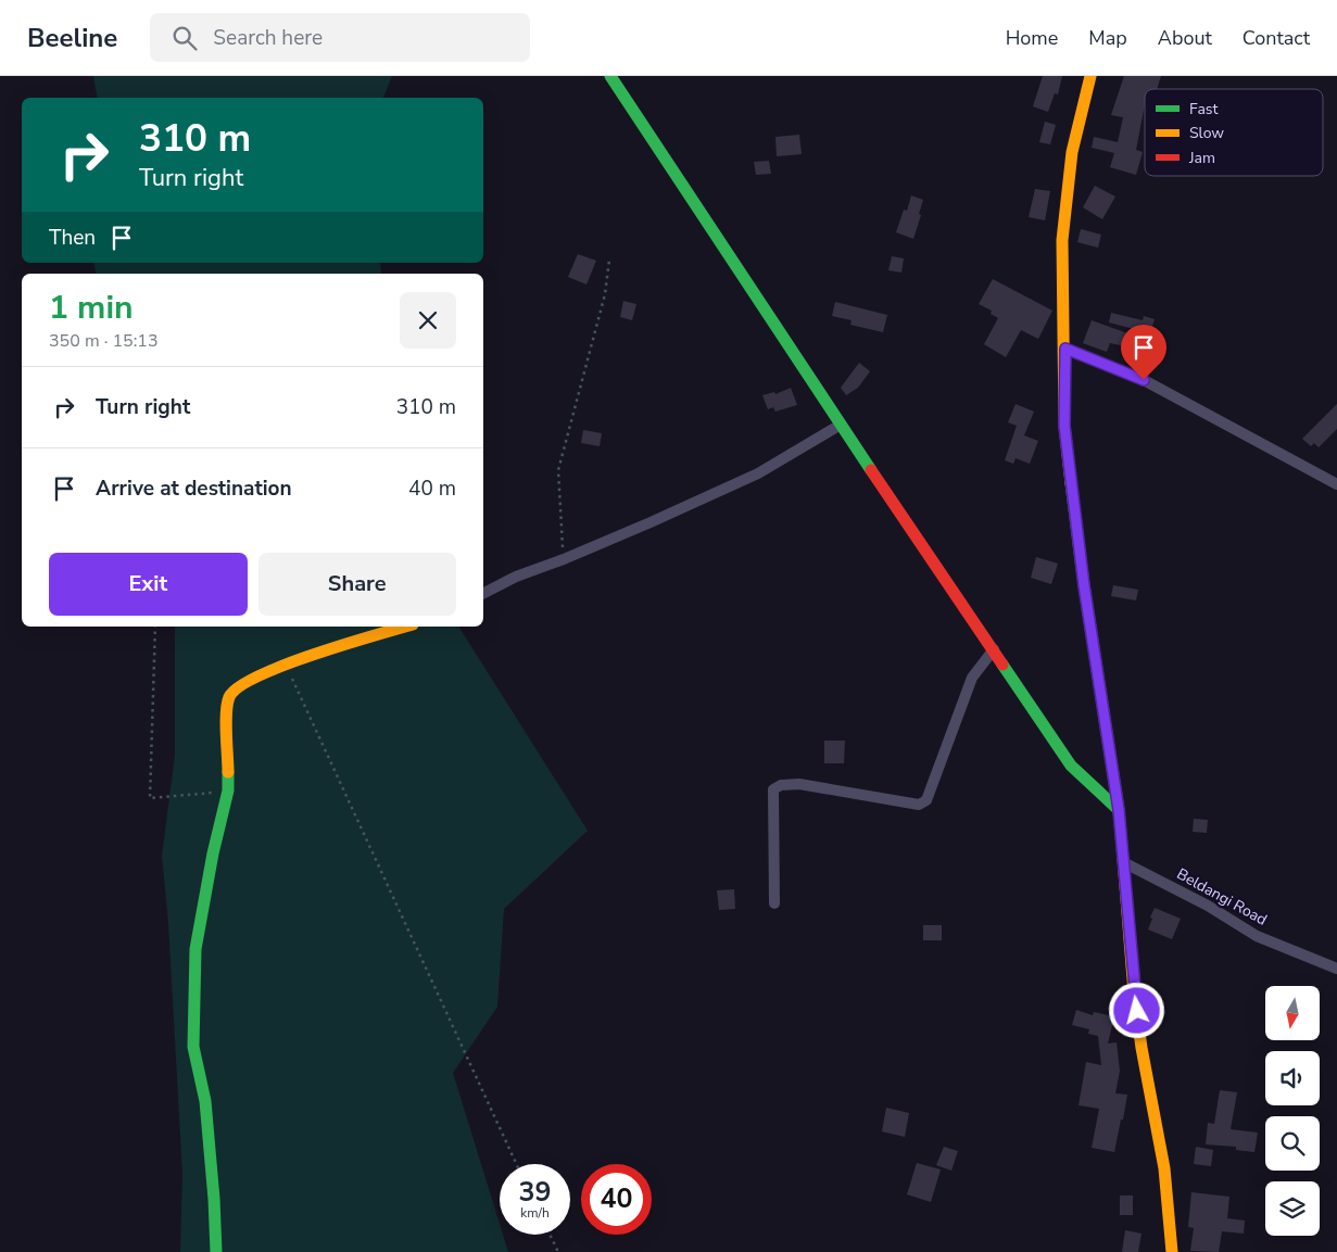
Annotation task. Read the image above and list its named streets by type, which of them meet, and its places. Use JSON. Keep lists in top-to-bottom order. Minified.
{"streets":{"street":["Beldangi Road"]},"legend":["Fast","Slow","Jam"],"north":"bottom","page":{"header":"Beeline","search":"Search here","nav":["Home","Map","About","Contact"],"turn":["310 m","Turn right"],"then":"Then","heading":["1 min","350 m · 15:13"],"list":[{"name":"Turn right","value":"310 m"},{"name":"Arrive at destination","value":"40 m"}],"buttons":["Exit","Share"],"speed":"39 km/h","limit":"40"}}
